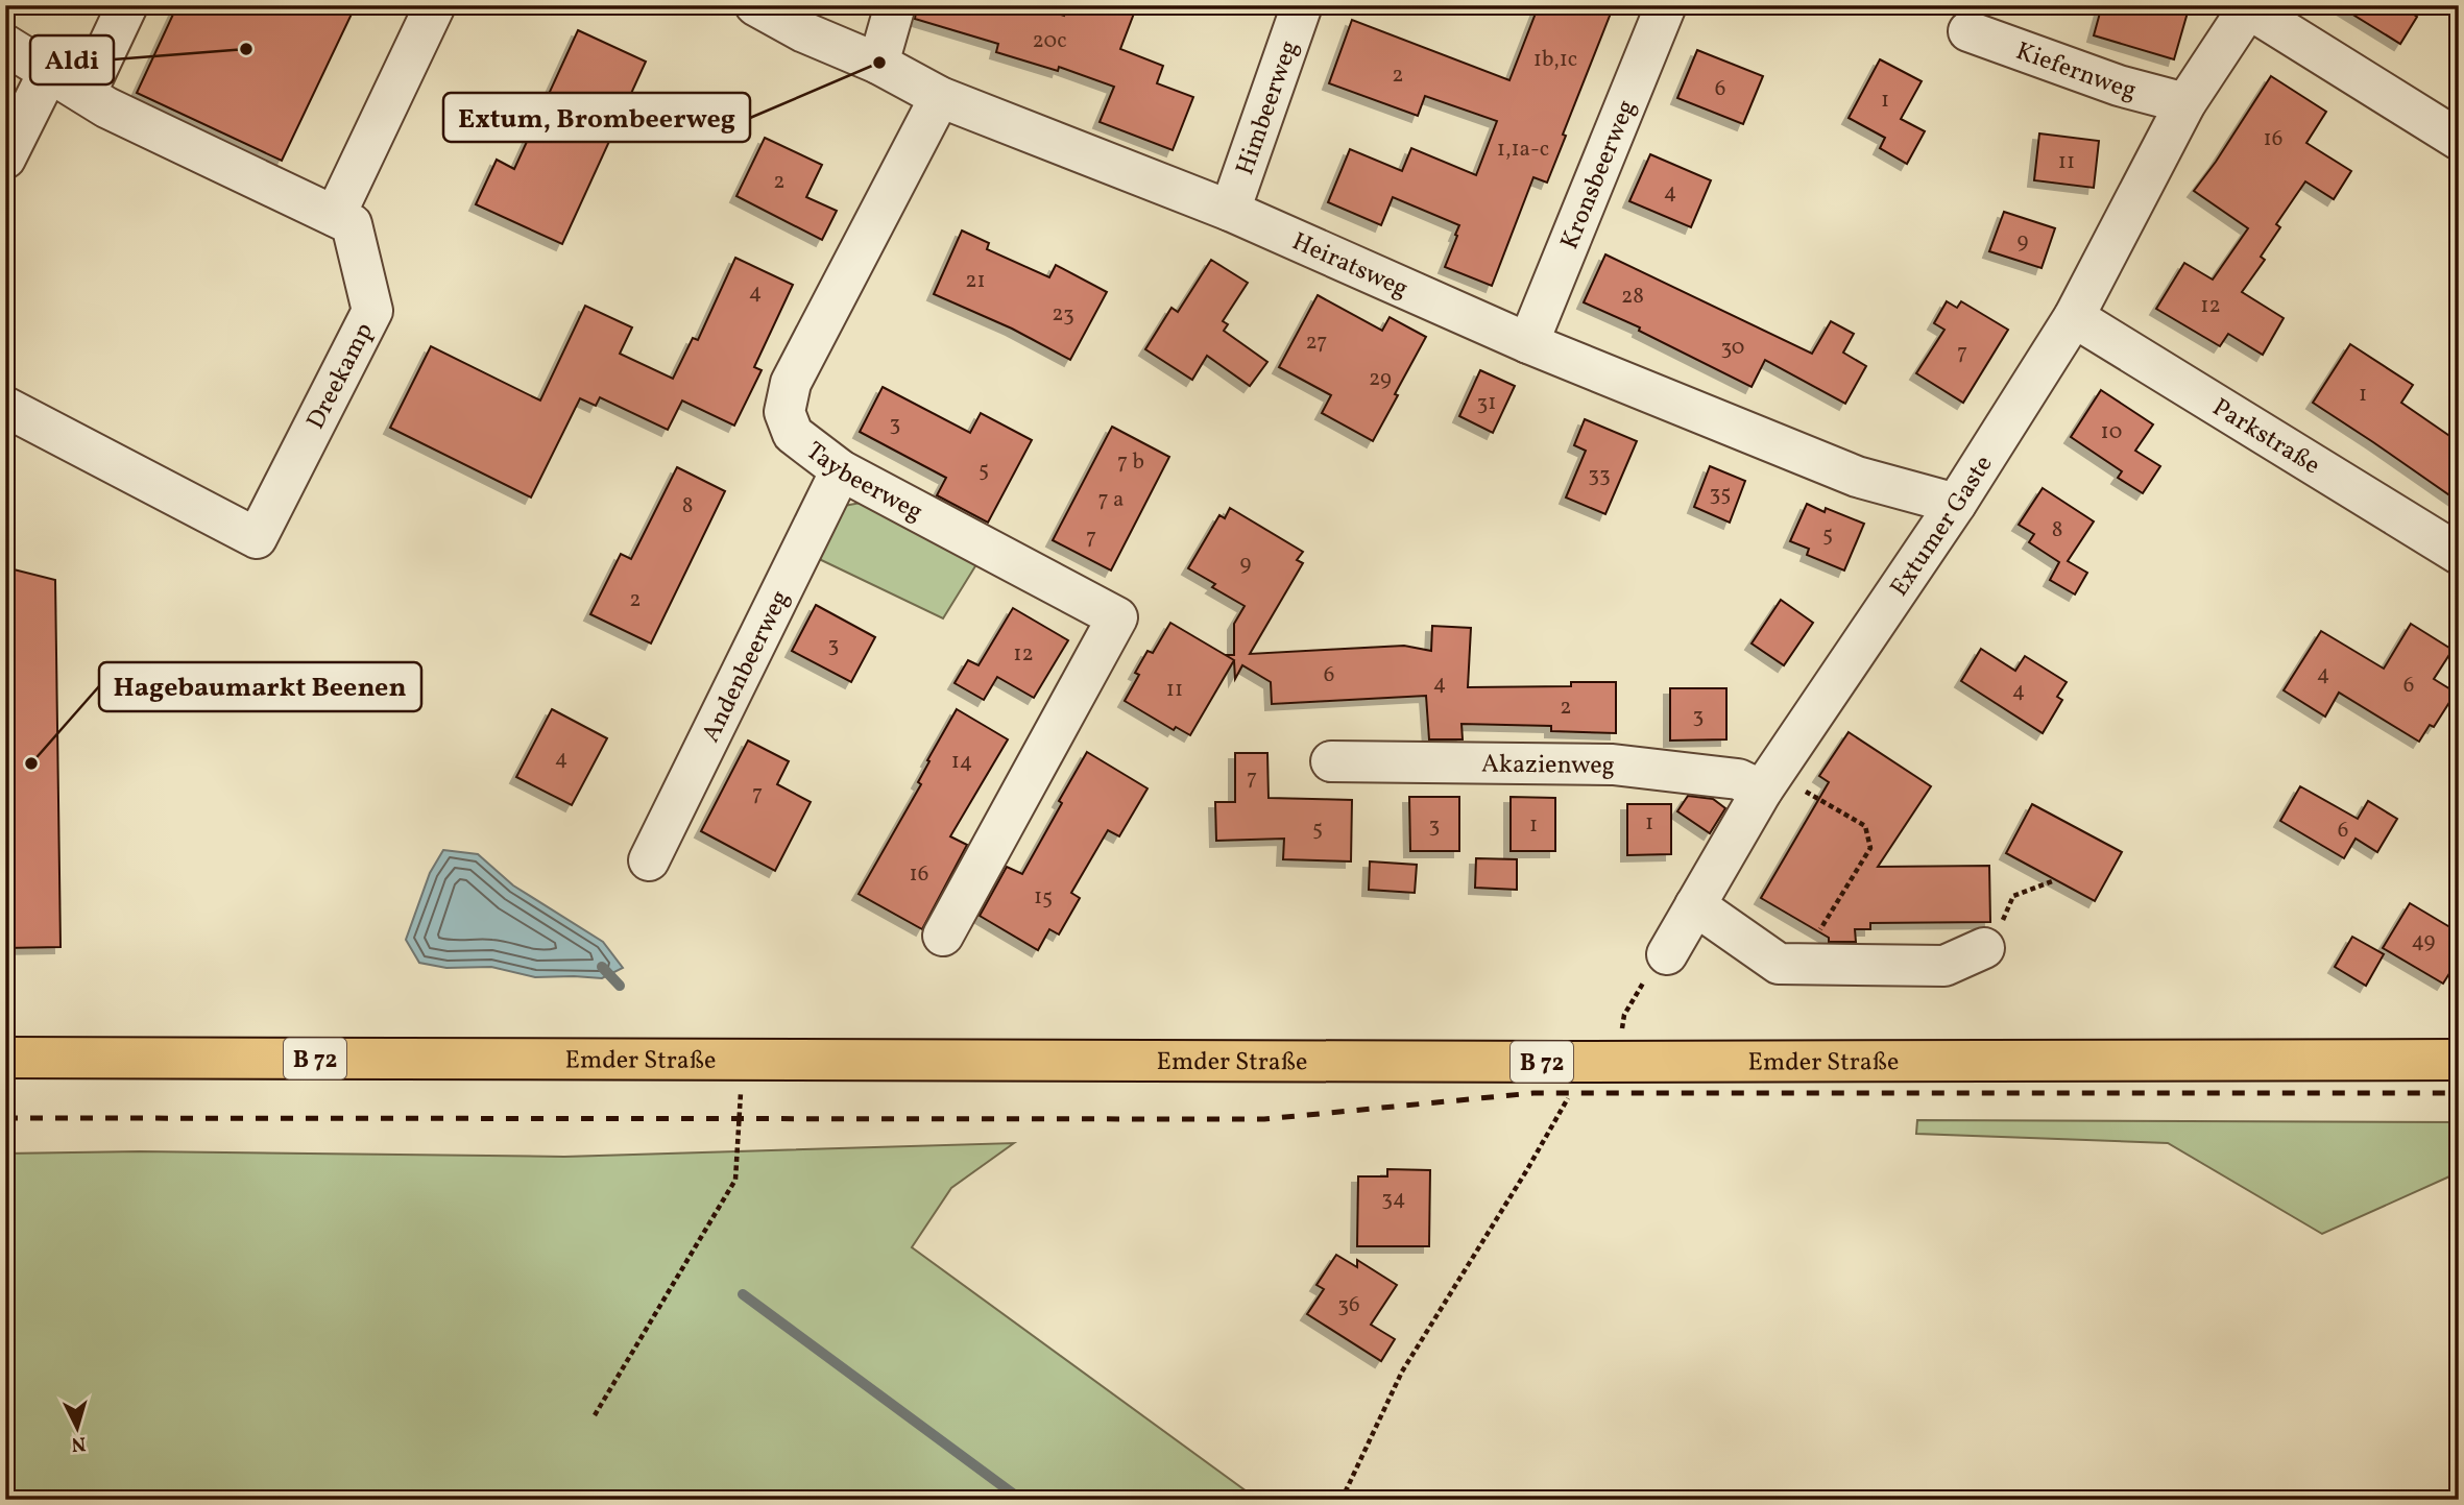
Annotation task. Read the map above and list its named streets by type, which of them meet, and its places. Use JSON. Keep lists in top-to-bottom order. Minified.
{"streets":{"main road":["B 72","Emder Straße"],"street":["Kiefernweg","Himbeerweg","Kronsbeerweg","Heiratsweg","Dreekamp","Parkstraße","Taybeerweg","Extumer Gaste","Andenbeerweg","Akazienweg"]},"crossings":[["Kiefernweg","Extumer Gaste"],["Himbeerweg","Heiratsweg"],["Kronsbeerweg","Heiratsweg"],["Heiratsweg","Taybeerweg"],["Heiratsweg","Extumer Gaste"],["Parkstraße","Extumer Gaste"],["Taybeerweg","Andenbeerweg"],["Extumer Gaste","Akazienweg"]],"places":["Aldi","Extum, Brombeerweg","Hagebaumarkt Beenen"],"house_numbers":["20c","1b,1c","2","6","1","16","1,1a-c","11","2","4","9","21","4","28","12","23","27","30","7","29","1","31","3","10","7 b","5","33","35","7 a","8","8","5","7","9","2","3","12","4","6","4","6","11","4","2","3","4","14","7","7","1","3","1","5","6","16","15","49","34","36"],"north":"bottom"}
